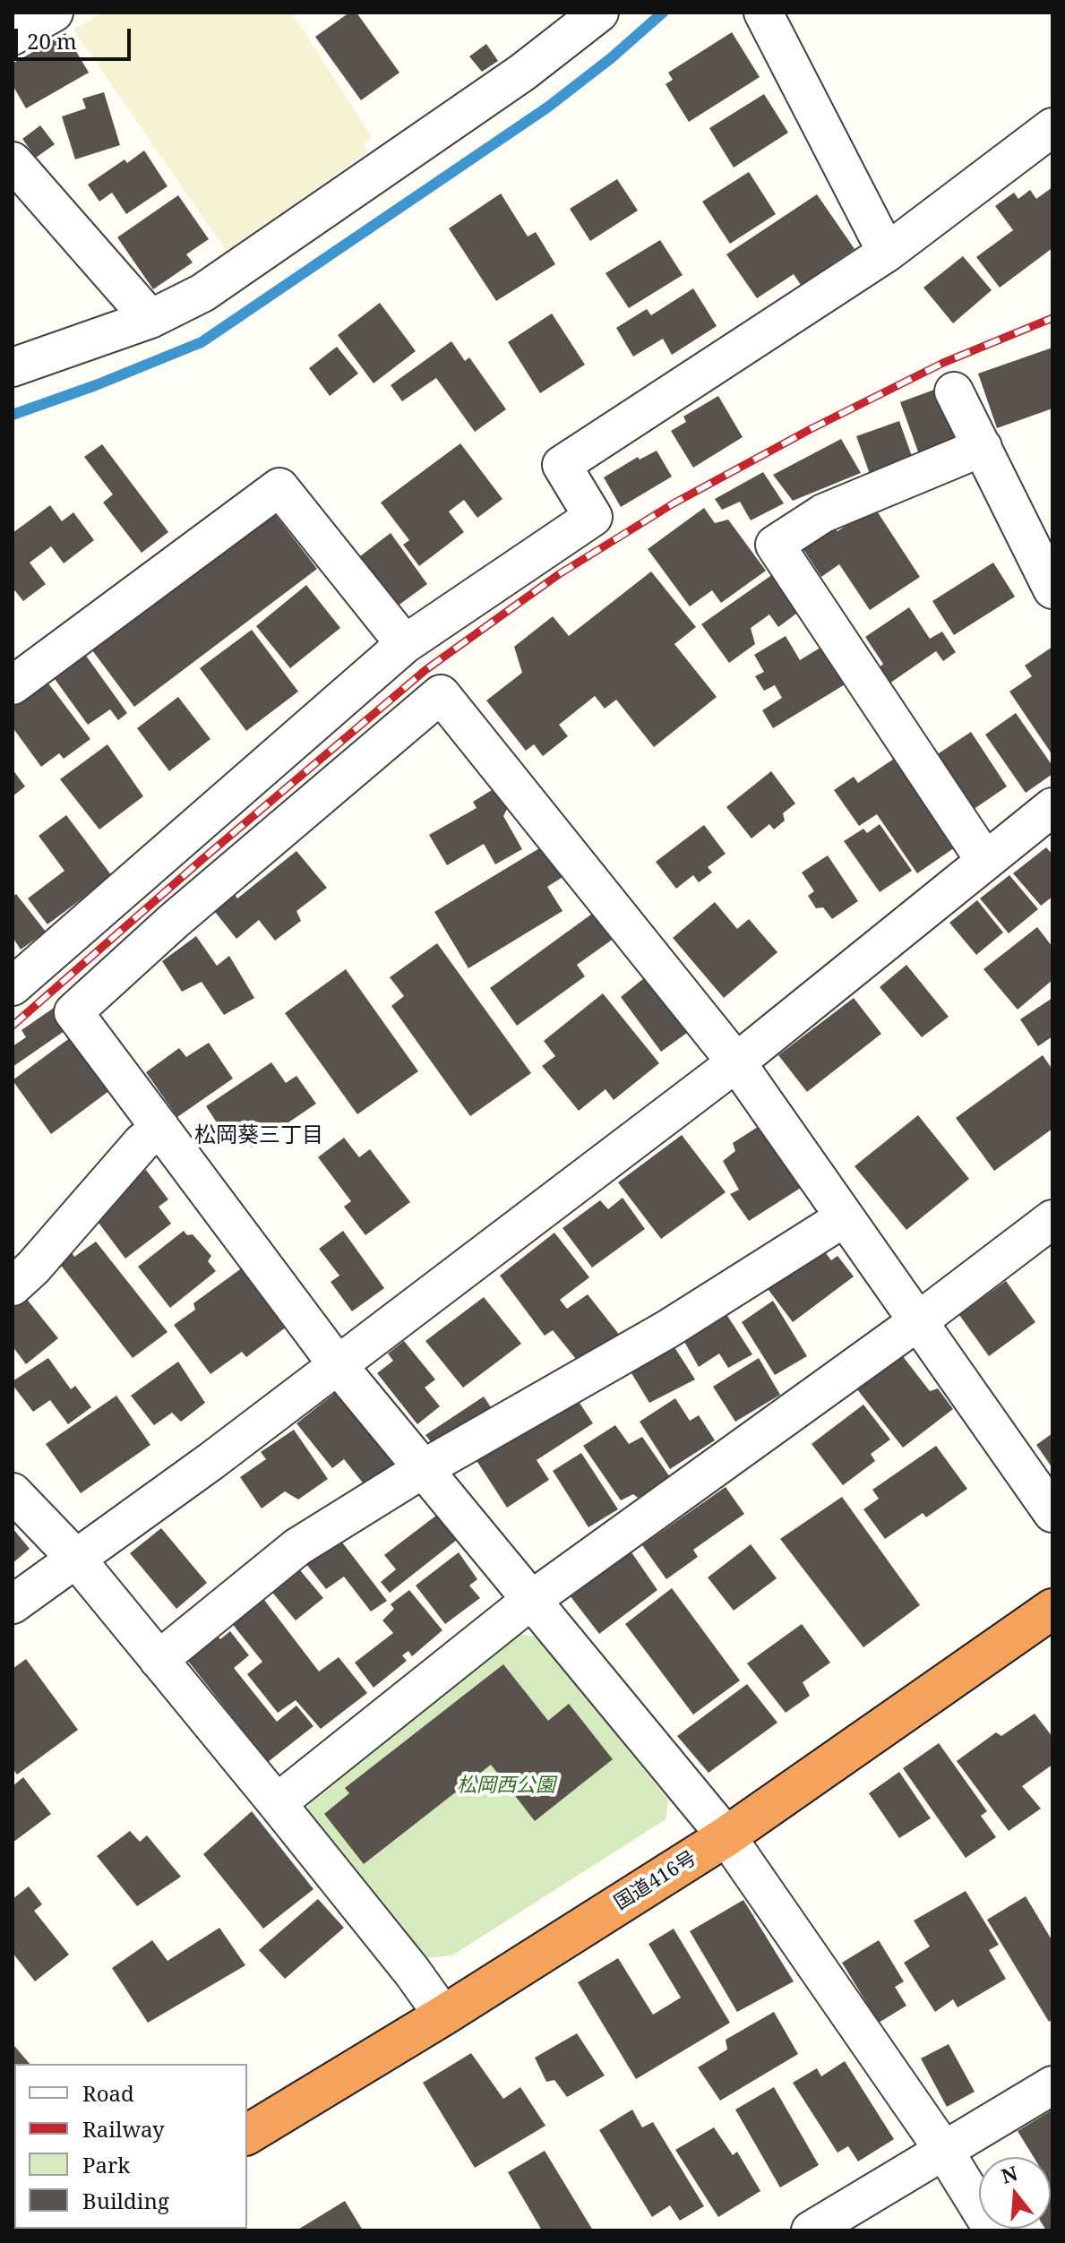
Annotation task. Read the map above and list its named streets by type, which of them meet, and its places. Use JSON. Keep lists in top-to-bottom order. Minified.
{"streets":{"highway":["国道416号"]},"districts":["松岡葵三丁目"],"parks":["松岡西公園"],"legend":["Road","Railway","Park","Building"],"scale_bar":"20 m","north":"top"}
